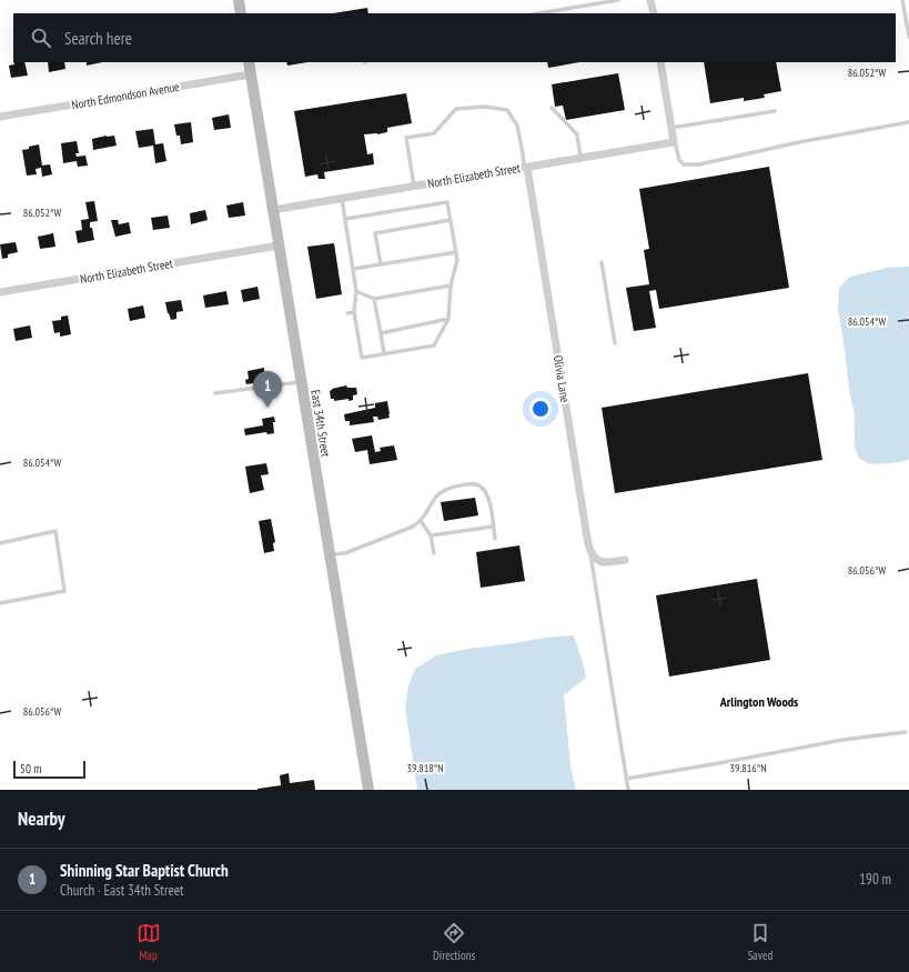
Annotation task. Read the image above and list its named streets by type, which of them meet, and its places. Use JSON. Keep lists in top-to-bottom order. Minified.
{"streets":{"main road":["East 34th Street"],"street":["North Edmondson Avenue","North Elizabeth Street","Olivia Lane"]},"crossings":[["North Edmondson Avenue","East 34th Street"],["North Elizabeth Street","Olivia Lane"],["North Elizabeth Street","East 34th Street"]],"districts":["Arlington Woods"],"scale_bar":"50 m","page":{"search":"Search here","pins":"1","scale":"50 m","heading":"Nearby","list":[{"mark":"1","name":"Shinning Star Baptist Church","note":"Church · East 34th Street","value":"190 m"}],"nav":["Map","Directions","Saved"]},"coordinates":["86.052°W","86.054°W","86.056°W","39.818°N","39.816°N"]}
